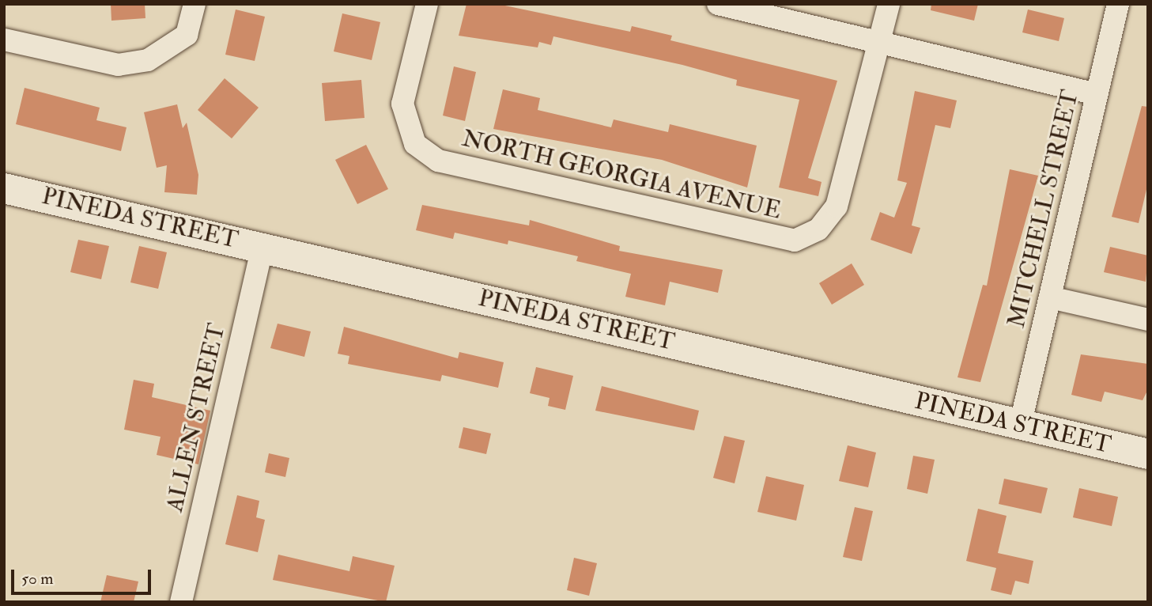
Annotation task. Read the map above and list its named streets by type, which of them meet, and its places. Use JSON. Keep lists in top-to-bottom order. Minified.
{"streets":{"street":["NORTH GEORGIA AVENUE","MITCHELL STREET","PINEDA STREET","ALLEN STREET"]},"crossings":[["MITCHELL STREET","PINEDA STREET"],["PINEDA STREET","ALLEN STREET"]],"scale_bar":"50 m"}
